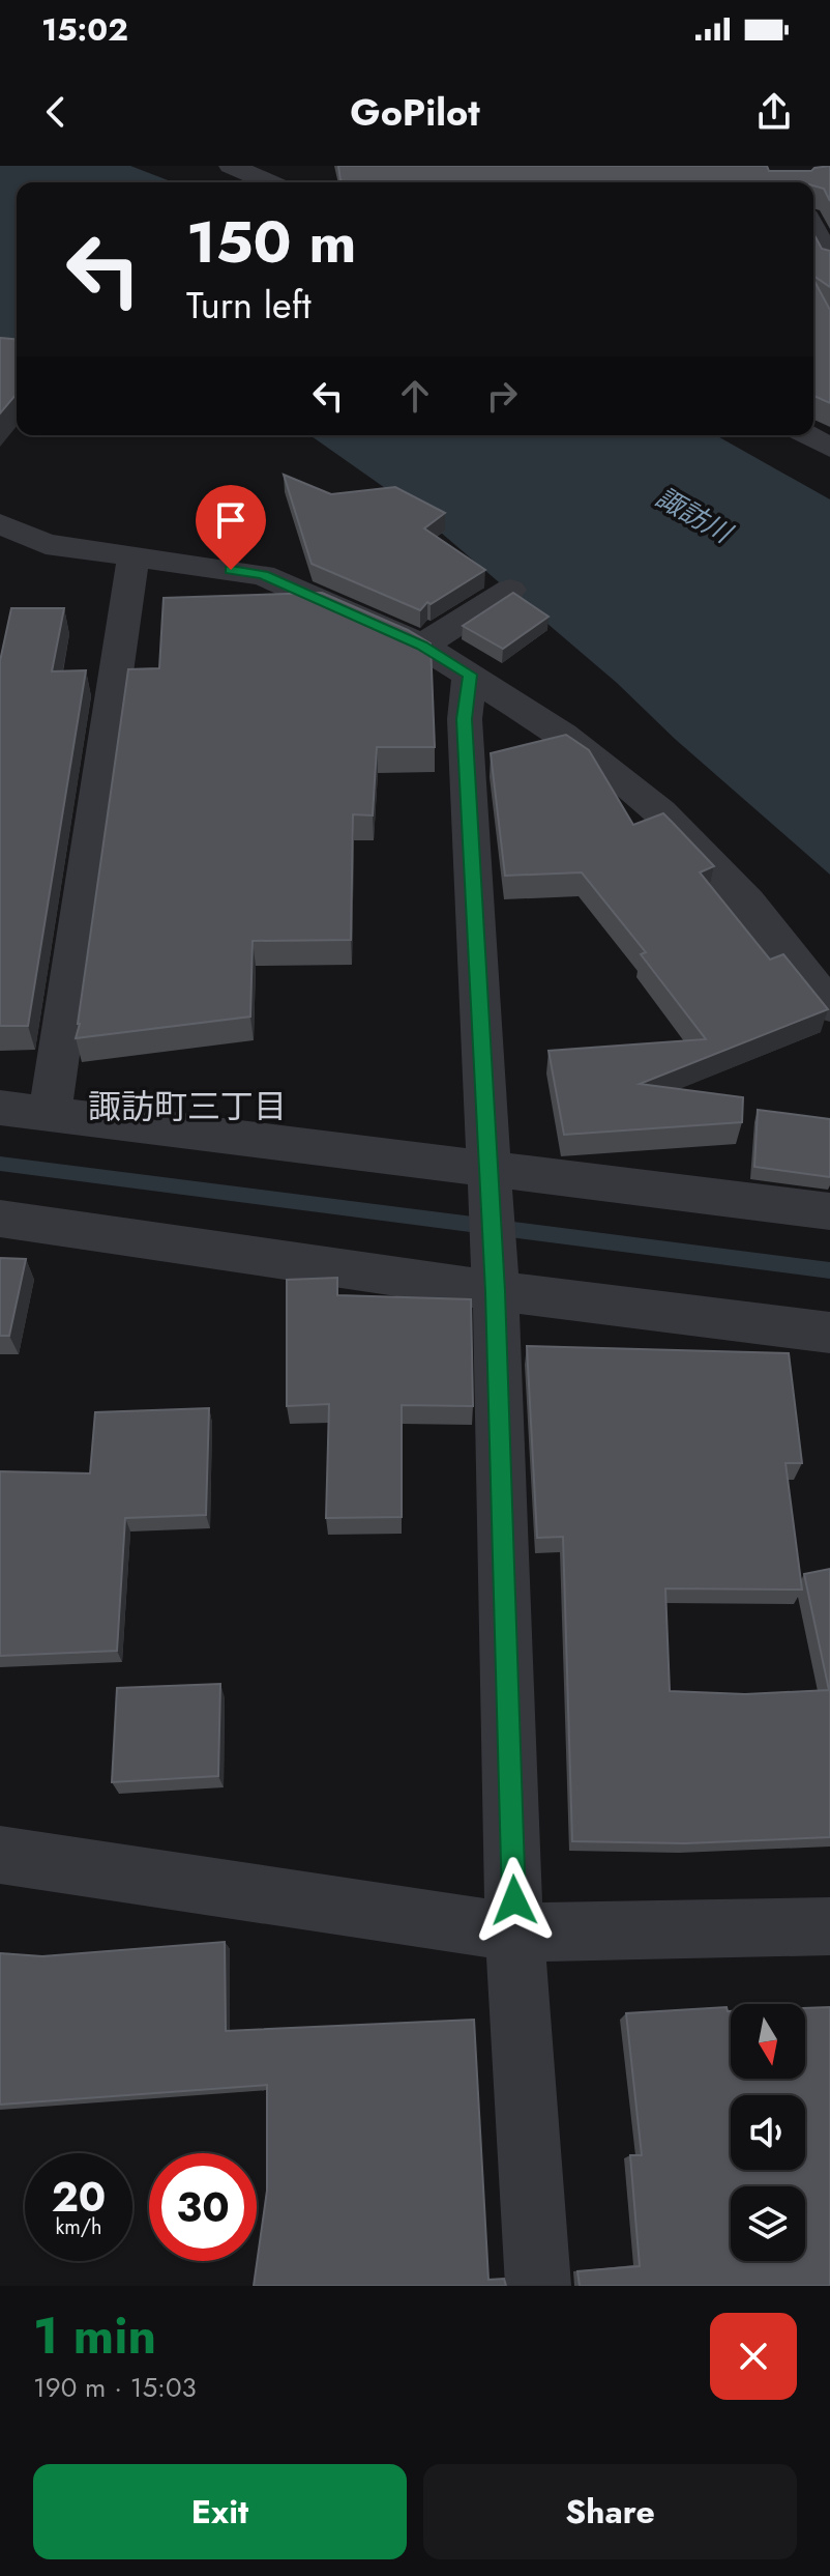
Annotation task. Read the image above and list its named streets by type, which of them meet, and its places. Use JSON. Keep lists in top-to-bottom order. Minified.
{"districts":["諏訪町三丁目"],"water":["諏訪川"],"north":"bottom","page":{"status":"15:02","header":"GoPilot","turn":["150 m","Turn left"],"speed":"20 km/h","limit":"30","heading":["1 min","190 m · 15:03"],"buttons":["Exit","Share"]}}
